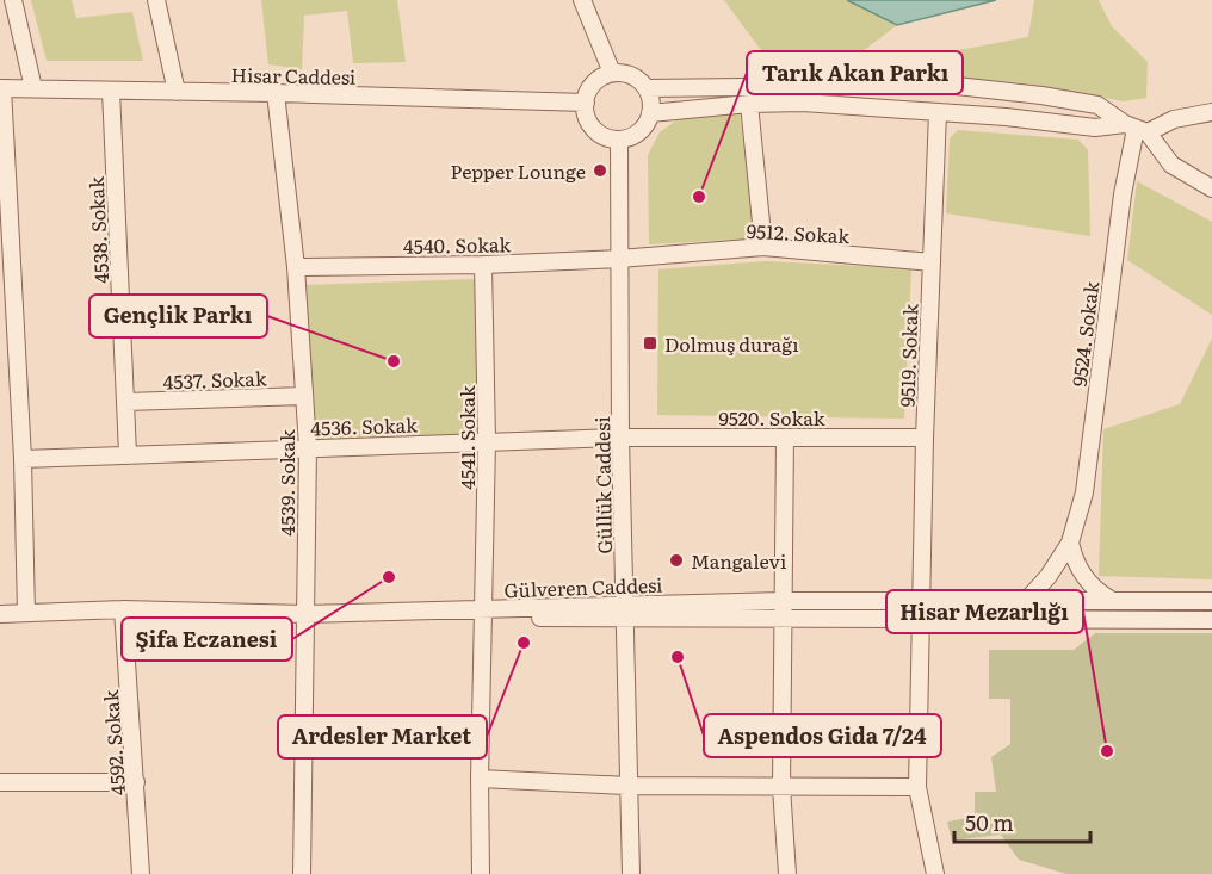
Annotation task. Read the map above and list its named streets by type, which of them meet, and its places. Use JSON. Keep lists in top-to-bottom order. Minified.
{"streets":{"street":["Hisar Caddesi","4538. Sokak","9512. Sokak","4540. Sokak","9524. Sokak","9519. Sokak","4537. Sokak","9520. Sokak","4536. Sokak","4541. Sokak","4539. Sokak","Güllük Caddesi","Gülveren Caddesi","4592. Sokak"]},"crossings":[["Hisar Caddesi","4538. Sokak"],["Hisar Caddesi","4539. Sokak"],["Hisar Caddesi","Güllük Caddesi"],["4538. Sokak","4537. Sokak"],["4538. Sokak","4536. Sokak"],["9512. Sokak","4540. Sokak"],["9512. Sokak","9519. Sokak"],["9512. Sokak","Güllük Caddesi"],["4540. Sokak","4541. Sokak"],["4540. Sokak","4539. Sokak"],["4540. Sokak","Güllük Caddesi"],["9524. Sokak","Gülveren Caddesi"],["9519. Sokak","9520. Sokak"],["9519. Sokak","Gülveren Caddesi"],["4537. Sokak","4539. Sokak"],["9520. Sokak","4536. Sokak"],["9520. Sokak","Güllük Caddesi"],["4536. Sokak","4541. Sokak"],["4536. Sokak","4539. Sokak"],["4536. Sokak","Güllük Caddesi"],["4541. Sokak","Gülveren Caddesi"],["4539. Sokak","Gülveren Caddesi"],["Güllük Caddesi","Gülveren Caddesi"],["Gülveren Caddesi","4592. Sokak"]],"places":{"other":["Pepper Lounge","Tarık Akan Parkı","Gençlik Parkı","Mangalevi","Şifa Eczanesi","Ardesler Market","Aspendos Gida 7/24","Hisar Mezarlığı"],"transit":["Dolmuş durağı"]},"scale_bar":"50 m"}
